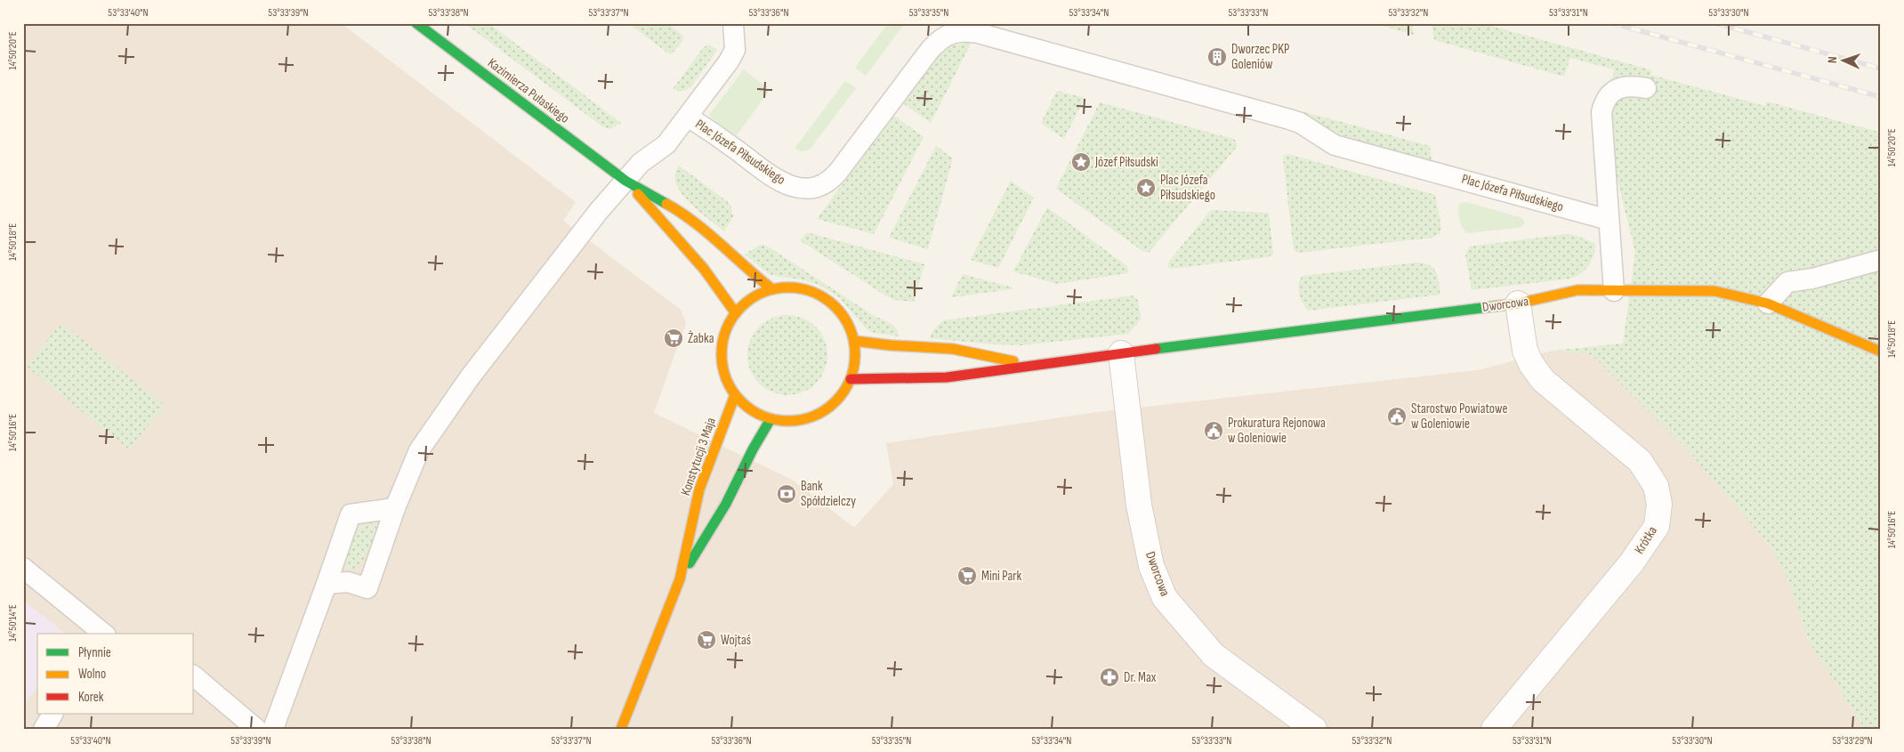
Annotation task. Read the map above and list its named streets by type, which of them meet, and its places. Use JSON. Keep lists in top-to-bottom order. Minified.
{"streets":{"street":["Kazimierza Pułaskiego","Dworcowa","Konstytucji 3 Maja","Krótka"],"lane":["Plac Józefa Piłsudskiego"]},"crossings":[["Kazimierza Pułaskiego","Dworcowa"],["Kazimierza Pułaskiego","Konstytucji 3 Maja"],["Dworcowa","Konstytucji 3 Maja"],["Dworcowa","Krótka"]],"places":{"building":["Dworzec PKP Goleniów"],"place":["Józef Piłsudski","Plac Józefa Piłsudskiego"],"supermarket":["Żabka","Mini Park","Wojtaś"],"public building":["Starostwo Powiatowe w Goleniowie","Prokuratura Rejonowa w Goleniowie"],"bank":["Bank Spółdzielczy"],"pharmacy":["Dr. Max"]},"legend":["Płynnie","Wolno","Korek"],"north":"left","coordinates":["53°33'40\"N","53°33'39\"N","53°33'38\"N","53°33'37\"N","53°33'36\"N","53°33'35\"N","53°33'34\"N","53°33'33\"N","53°33'32\"N","53°33'31\"N","53°33'30\"N","14°50'20\"E","14°50'18\"E","14°50'16\"E","14°50'14\"E","53°33'29\"N"]}
